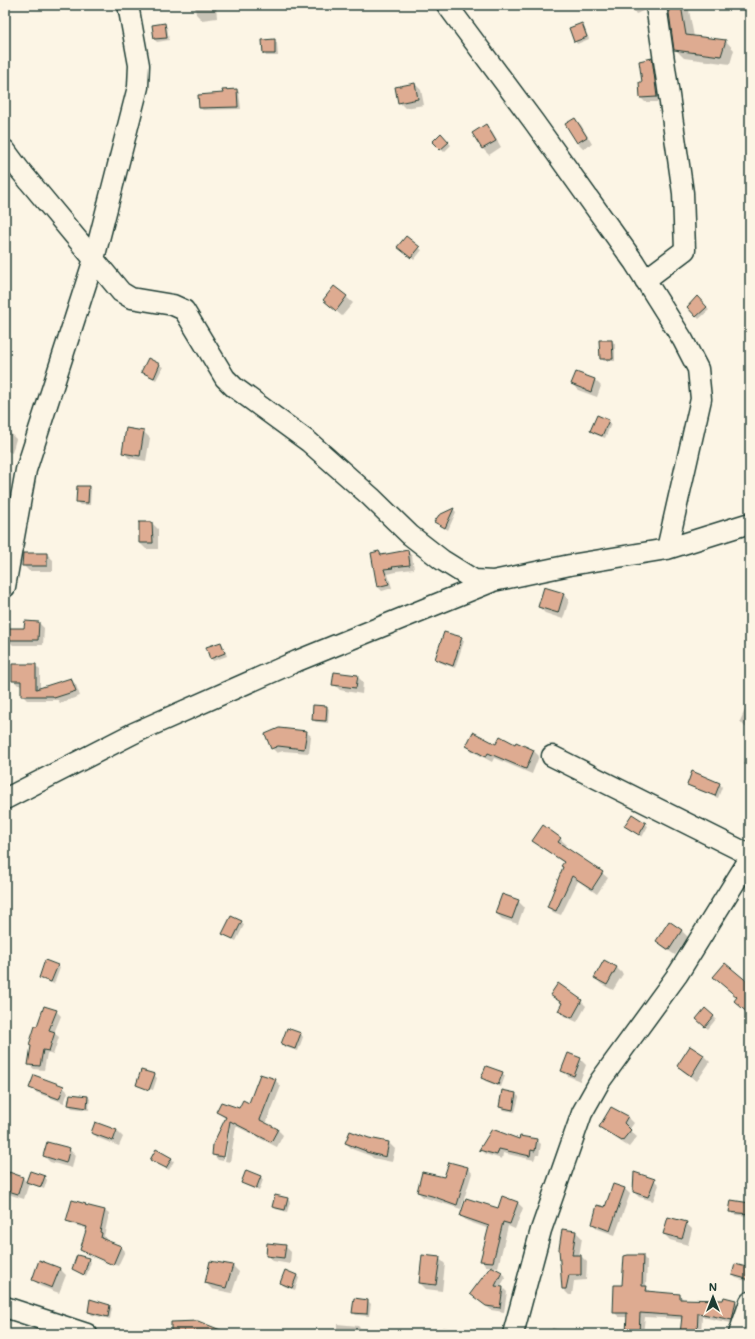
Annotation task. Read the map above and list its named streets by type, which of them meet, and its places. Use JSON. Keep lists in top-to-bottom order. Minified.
{"north":"top"}
